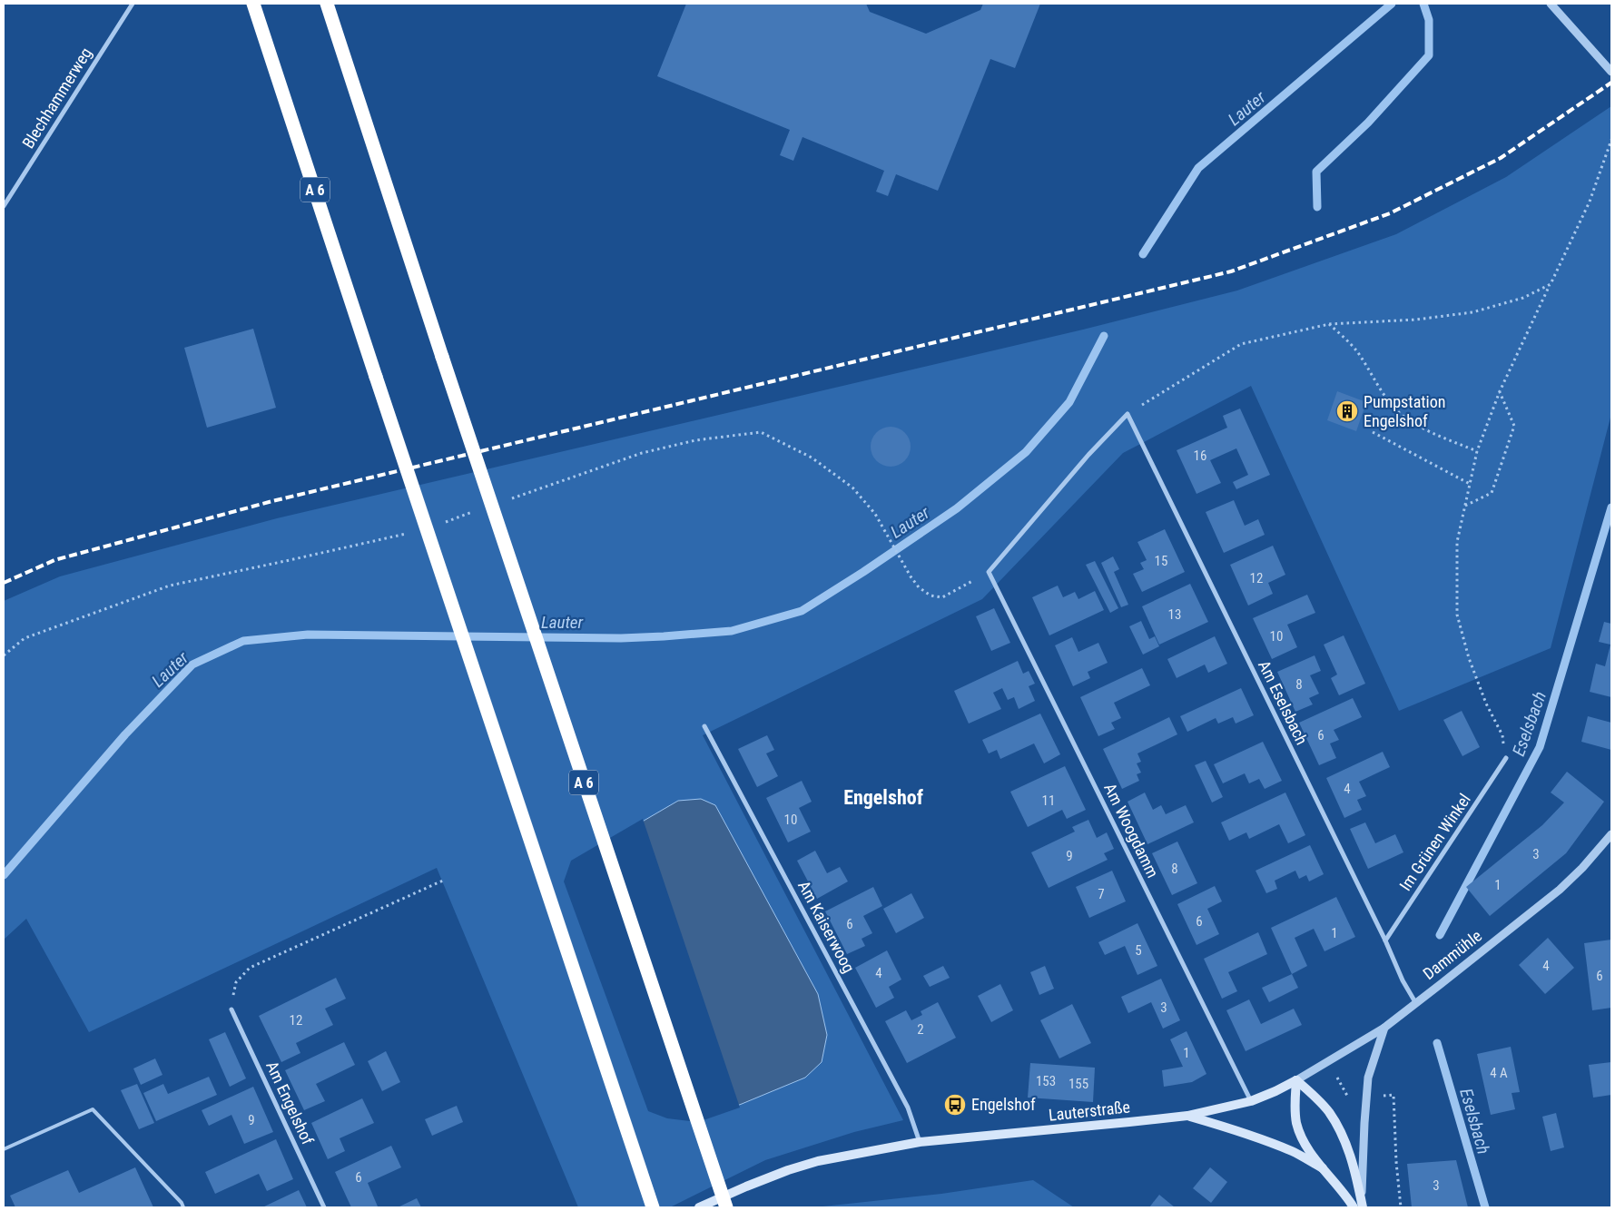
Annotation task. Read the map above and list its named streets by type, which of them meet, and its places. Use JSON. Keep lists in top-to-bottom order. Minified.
{"streets":{"highway":["A 6"],"main road":["Lauterstraße"],"street":["Blechhammerweg","Am Eselsbach","Am Woogdamm","Im Grünen Winkel","Am Kaiserwoog","Dammühle","Am Engelshof"]},"crossings":[["Am Eselsbach","Im Grünen Winkel"],["Am Eselsbach","Dammühle"],["Am Woogdamm","Lauterstraße"],["Am Kaiserwoog","Lauterstraße"],["Dammühle","Lauterstraße"]],"districts":["Engelshof"],"water":["Lauter","Eselsbach"],"places":{"building":["Pumpstation Engelshof"],"bus stop":["Engelshof"]},"house_numbers":["16","15","12","13","10","8","6","4","11","10","3","9","8","1","7","6","6","1","5","4","4","6","3","12","2","1","4 A","153","155","9","6","3"]}
